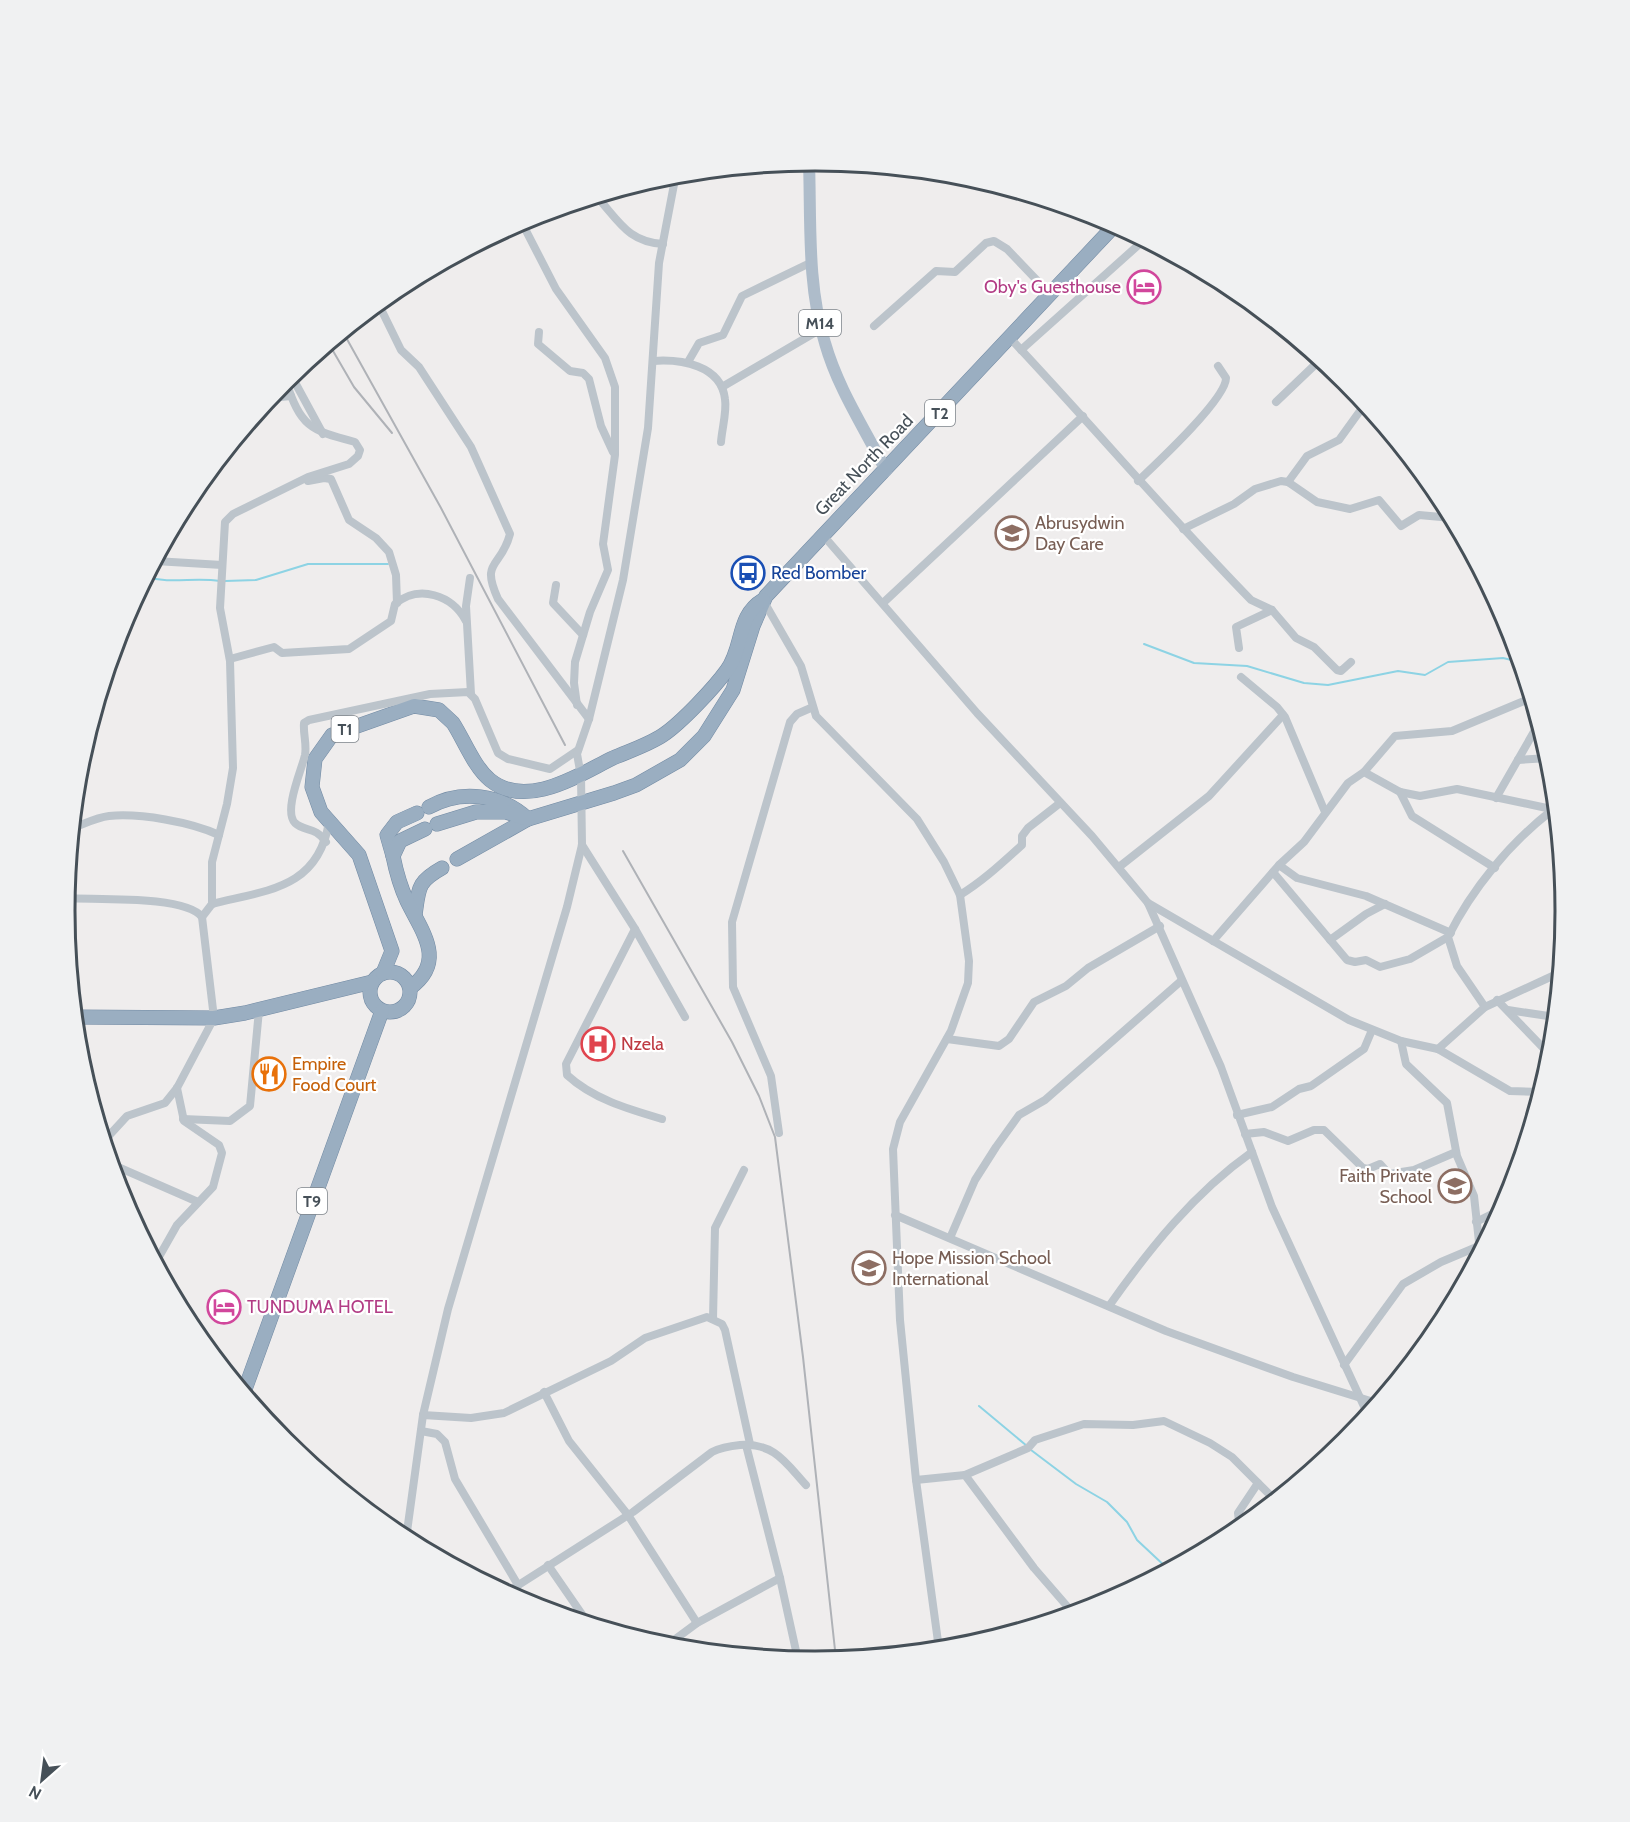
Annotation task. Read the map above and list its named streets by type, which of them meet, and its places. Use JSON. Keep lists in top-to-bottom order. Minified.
{"streets":{"highway":["T2","Great North Road","T1","T9"],"main road":["M14"]},"crossings":[["M14","Great North Road"],["Great North Road","T1"],["T1","T9"]],"places":{"hotel":["Oby's Guesthouse","TUNDUMA HOTEL"],"school or university":["Abrusydwin Day Care","Faith Private School","Hope Mission School International"],"bus stop":["Red Bomber"],"hospital":["Nzela"],"restaurant":["Empire Food Court"]},"north":"bottom left"}
